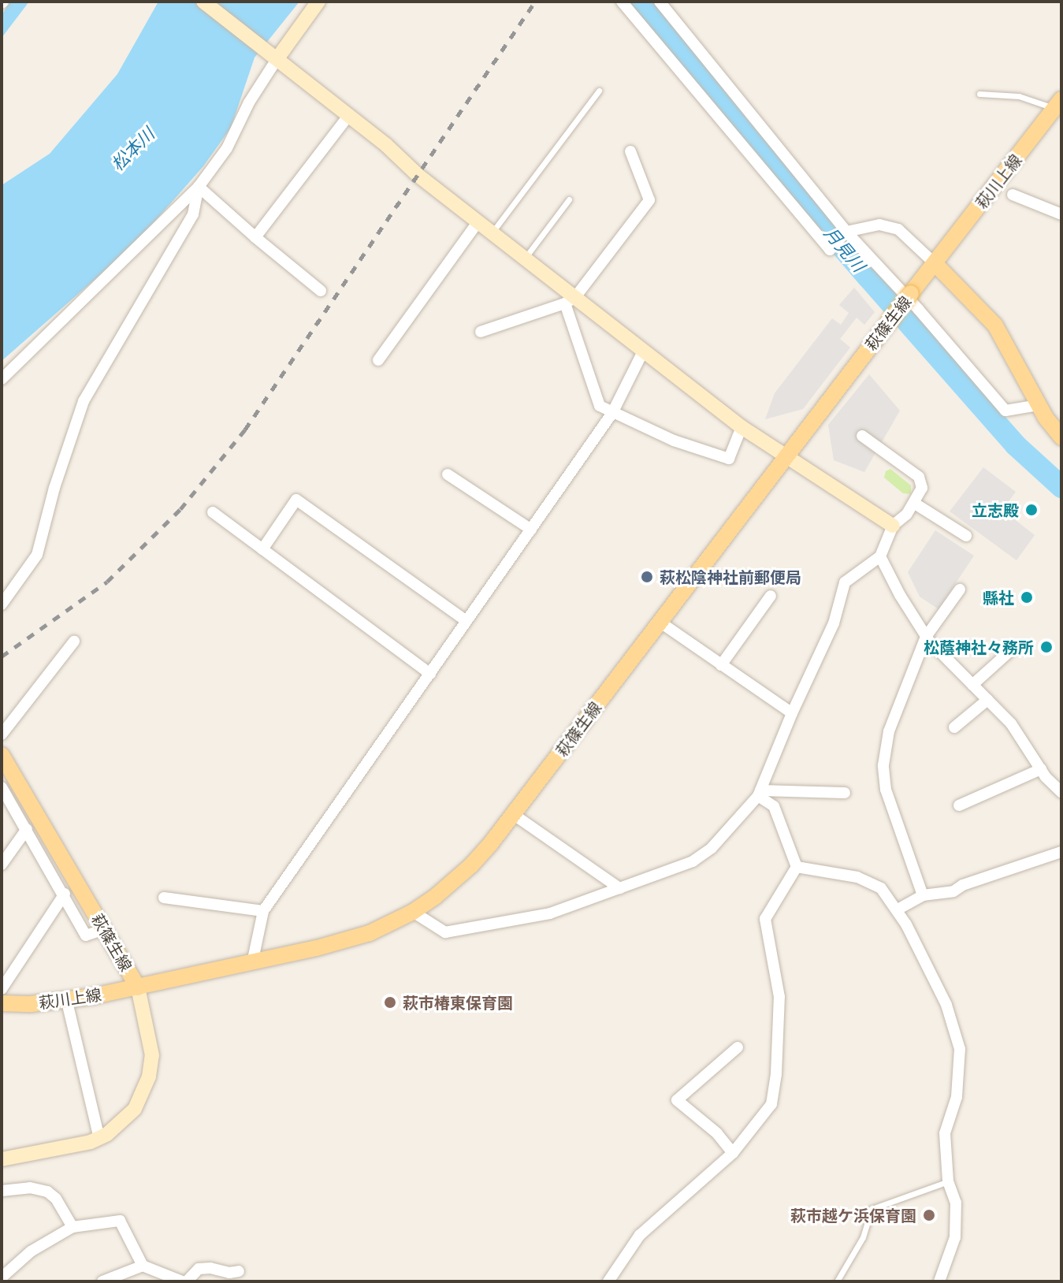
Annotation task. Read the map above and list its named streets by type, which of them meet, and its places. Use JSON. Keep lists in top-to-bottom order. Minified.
{"streets":{"main road":["萩川上線","萩篠生線"]},"crossings":[["萩川上線","萩篠生線"]],"water":["松本川","月見川"],"places":["立志殿","萩松陰神社前郵便局","縣社","松蔭神社々務所","萩市椿東保育園","萩市越ケ浜保育園"]}
